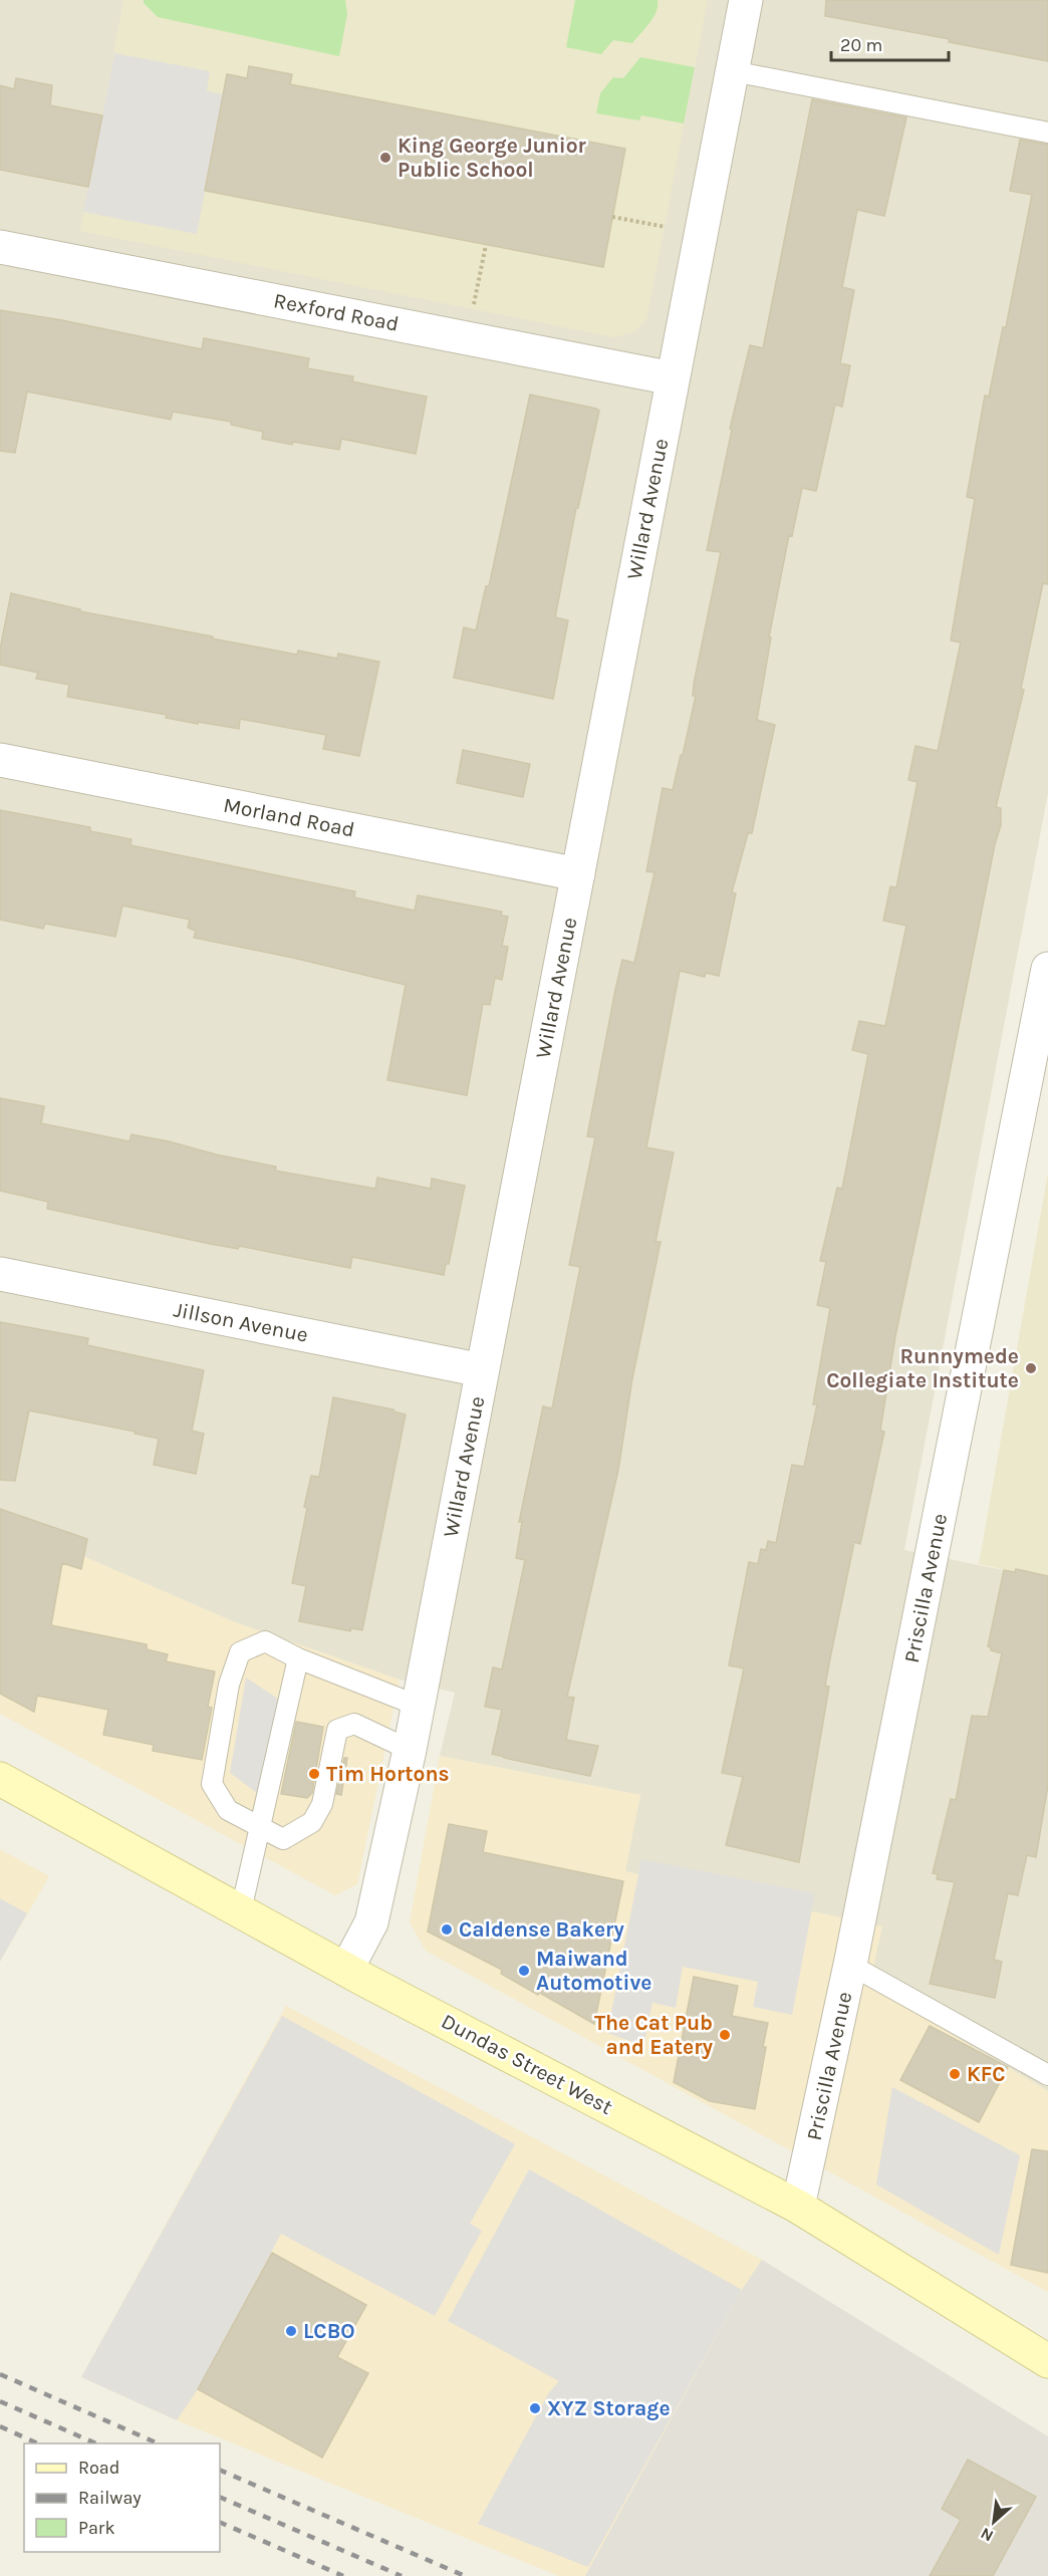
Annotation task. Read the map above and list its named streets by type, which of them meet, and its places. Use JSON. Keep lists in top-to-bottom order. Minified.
{"streets":{"main road":["Dundas Street West"],"street":["Rexford Road","Willard Avenue","Morland Road","Jillson Avenue","Priscilla Avenue"]},"crossings":[["Rexford Road","Willard Avenue"],["Willard Avenue","Morland Road"],["Willard Avenue","Jillson Avenue"],["Willard Avenue","Dundas Street West"],["Priscilla Avenue","Dundas Street West"]],"places":["King George Junior Public School","Runnymede Collegiate Institute","Tim Hortons","Caldense Bakery","Maiwand Automotive","The Cat Pub and Eatery","KFC","LCBO","XYZ Storage"],"legend":["Road","Railway","Park"],"scale_bar":"20 m","north":"bottom left"}
